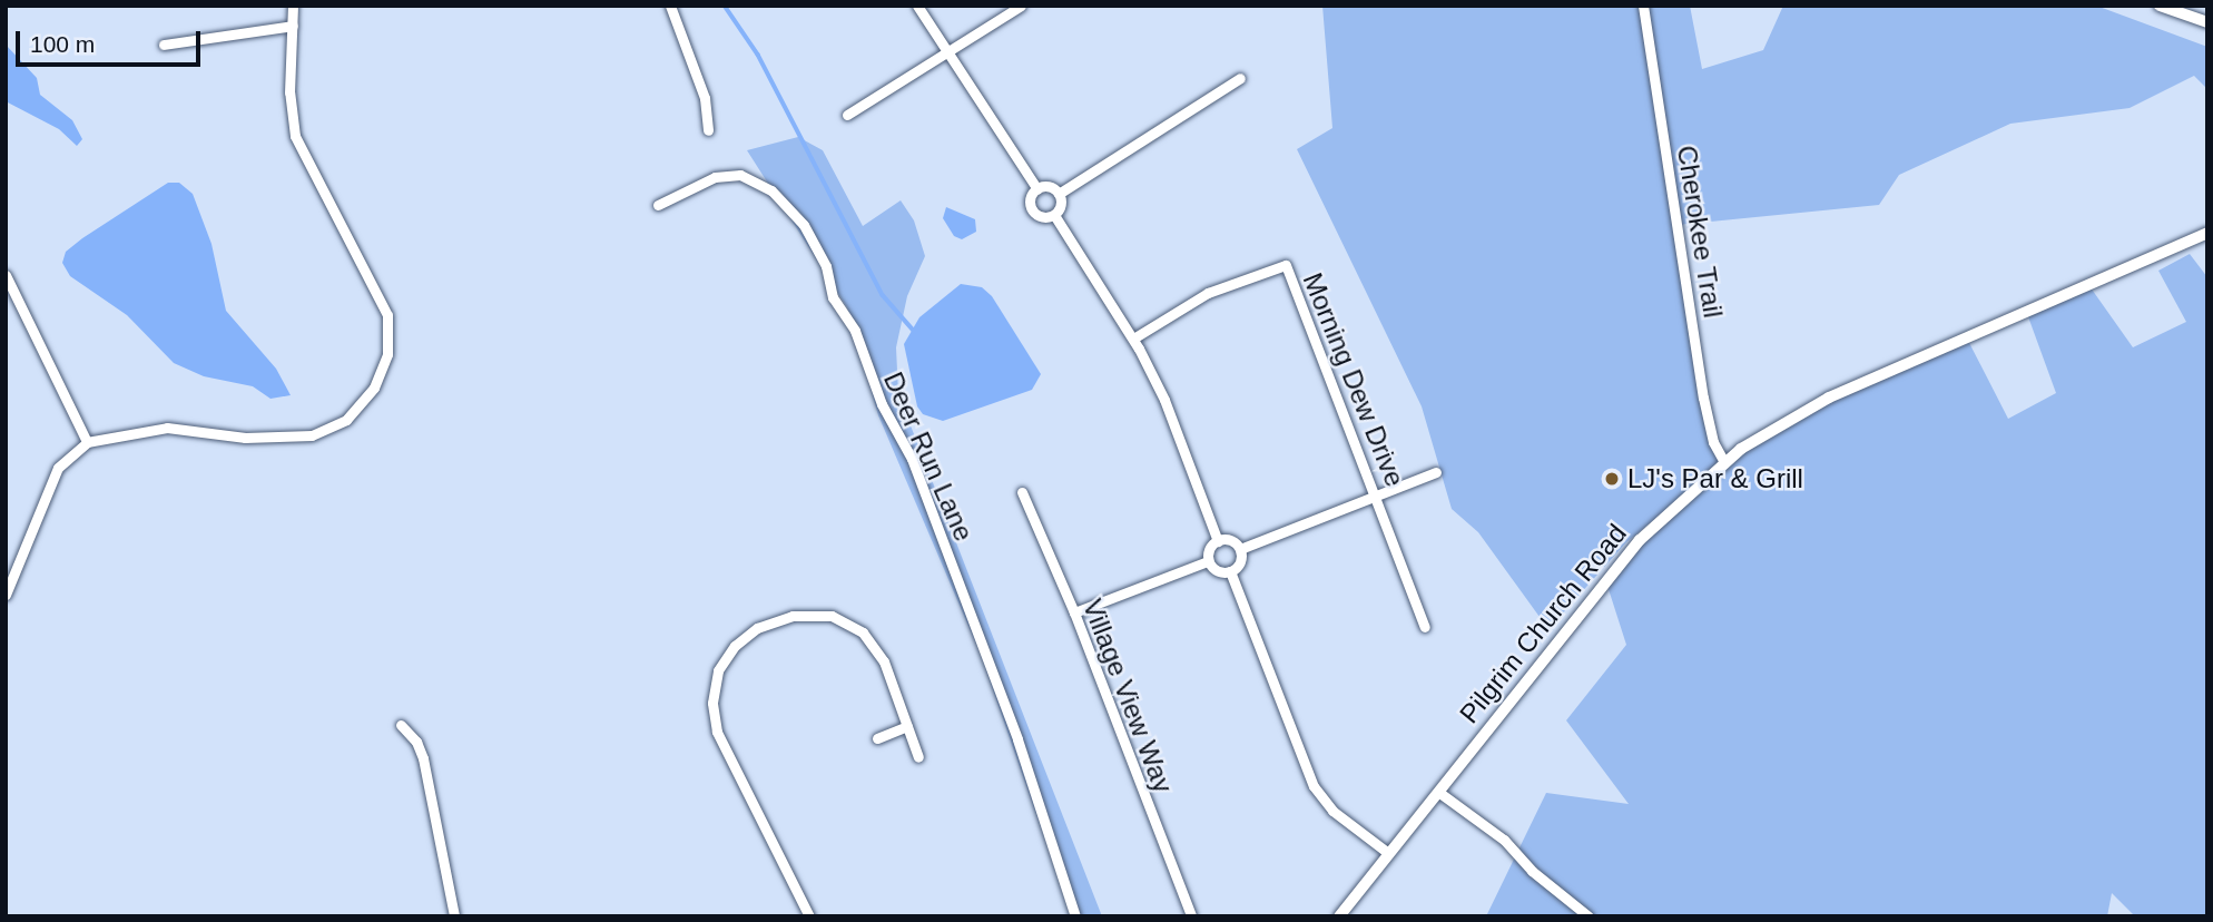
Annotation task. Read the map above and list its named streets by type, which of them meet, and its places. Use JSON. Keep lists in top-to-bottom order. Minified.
{"streets":{"street":["Cherokee Trail","Morning Dew Drive","Deer Run Lane","Pilgrim Church Road","Village View Way"]},"crossings":[["Cherokee Trail","Pilgrim Church Road"]],"places":["LJ's Par & Grill"],"scale_bar":"100 m"}
